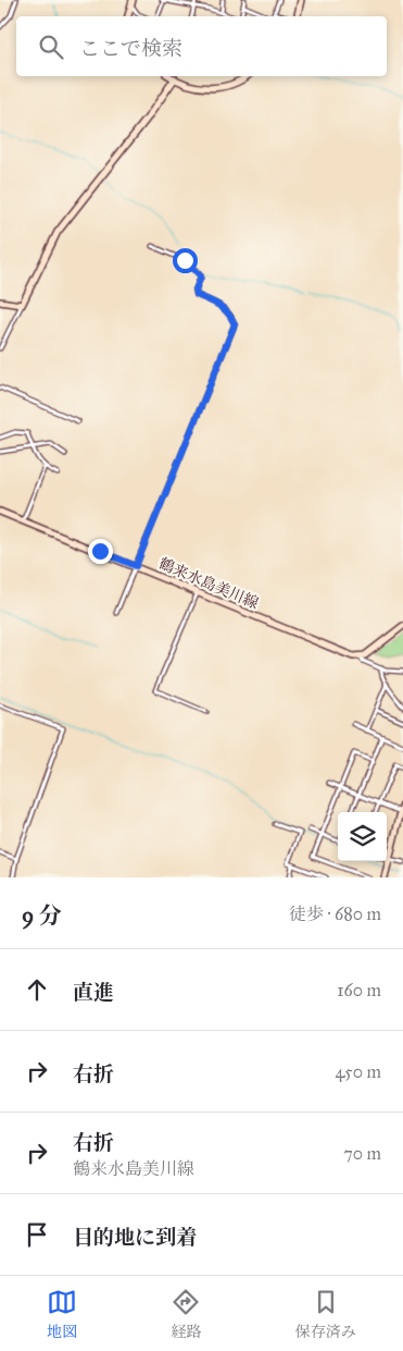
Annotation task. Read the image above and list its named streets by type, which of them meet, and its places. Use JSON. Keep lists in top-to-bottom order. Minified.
{"streets":{"street":["鶴来水島美川線"]},"page":{"search":"ここで検索","heading":["9 分","徒歩 · 680 m"],"list":[["直進","160 m"],["右折","450 m"],["右折","鶴来水島美川線","70 m"],"目的地に到着"],"nav":["地図","経路","保存済み"]}}
